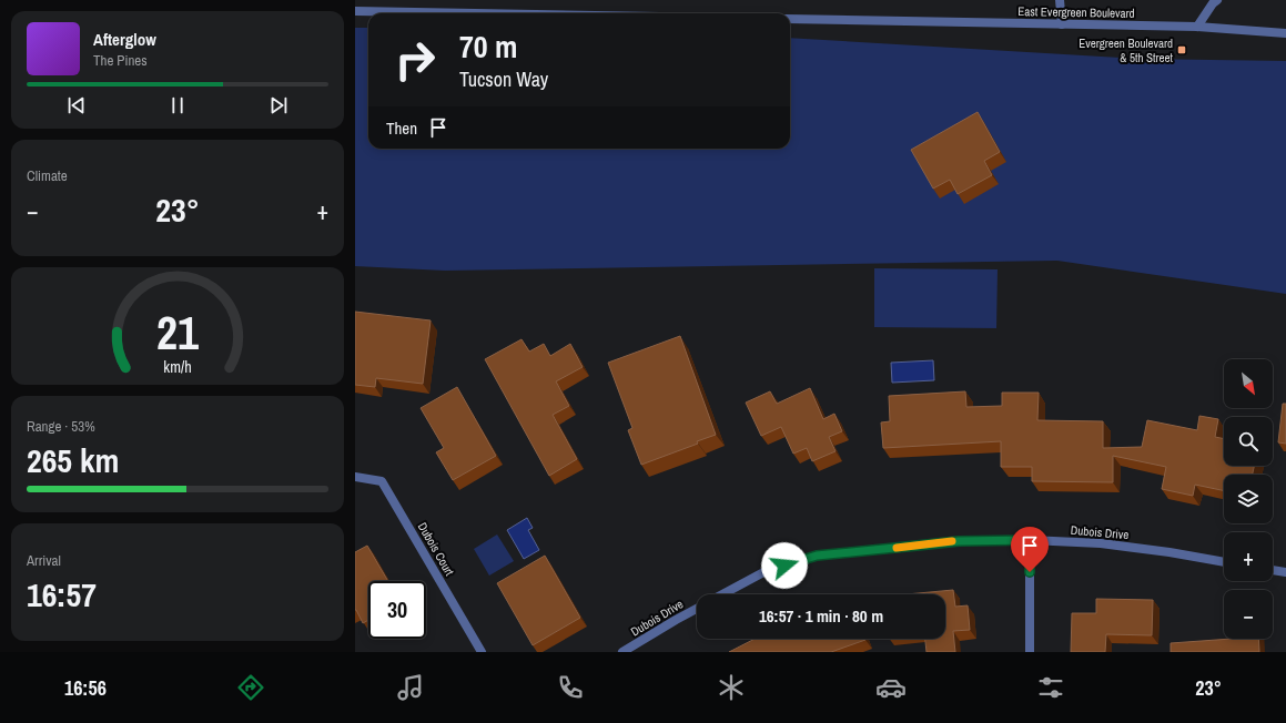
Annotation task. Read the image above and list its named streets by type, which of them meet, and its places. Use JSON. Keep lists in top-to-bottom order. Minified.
{"streets":{"street":["East Evergreen Boulevard","Dubois Drive","Dubois Court"]},"places":{"transit":["Evergreen Boulevard & 5th Street"]},"north":"bottom right","page":{"turn":["70 m","Tucson Way"],"song":["Afterglow","The Pines"],"then":"Then","tile":["Climate",["Range · 53%","265 km"],["Arrival","16:57"]],"heat":["−","23°","+"],"map_buttons":["+","−"],"limit":"30","trip":"16:57 · 1 min · 80 m","tabs":["16:56","23°"],"gauge":["21","km/h"]}}
